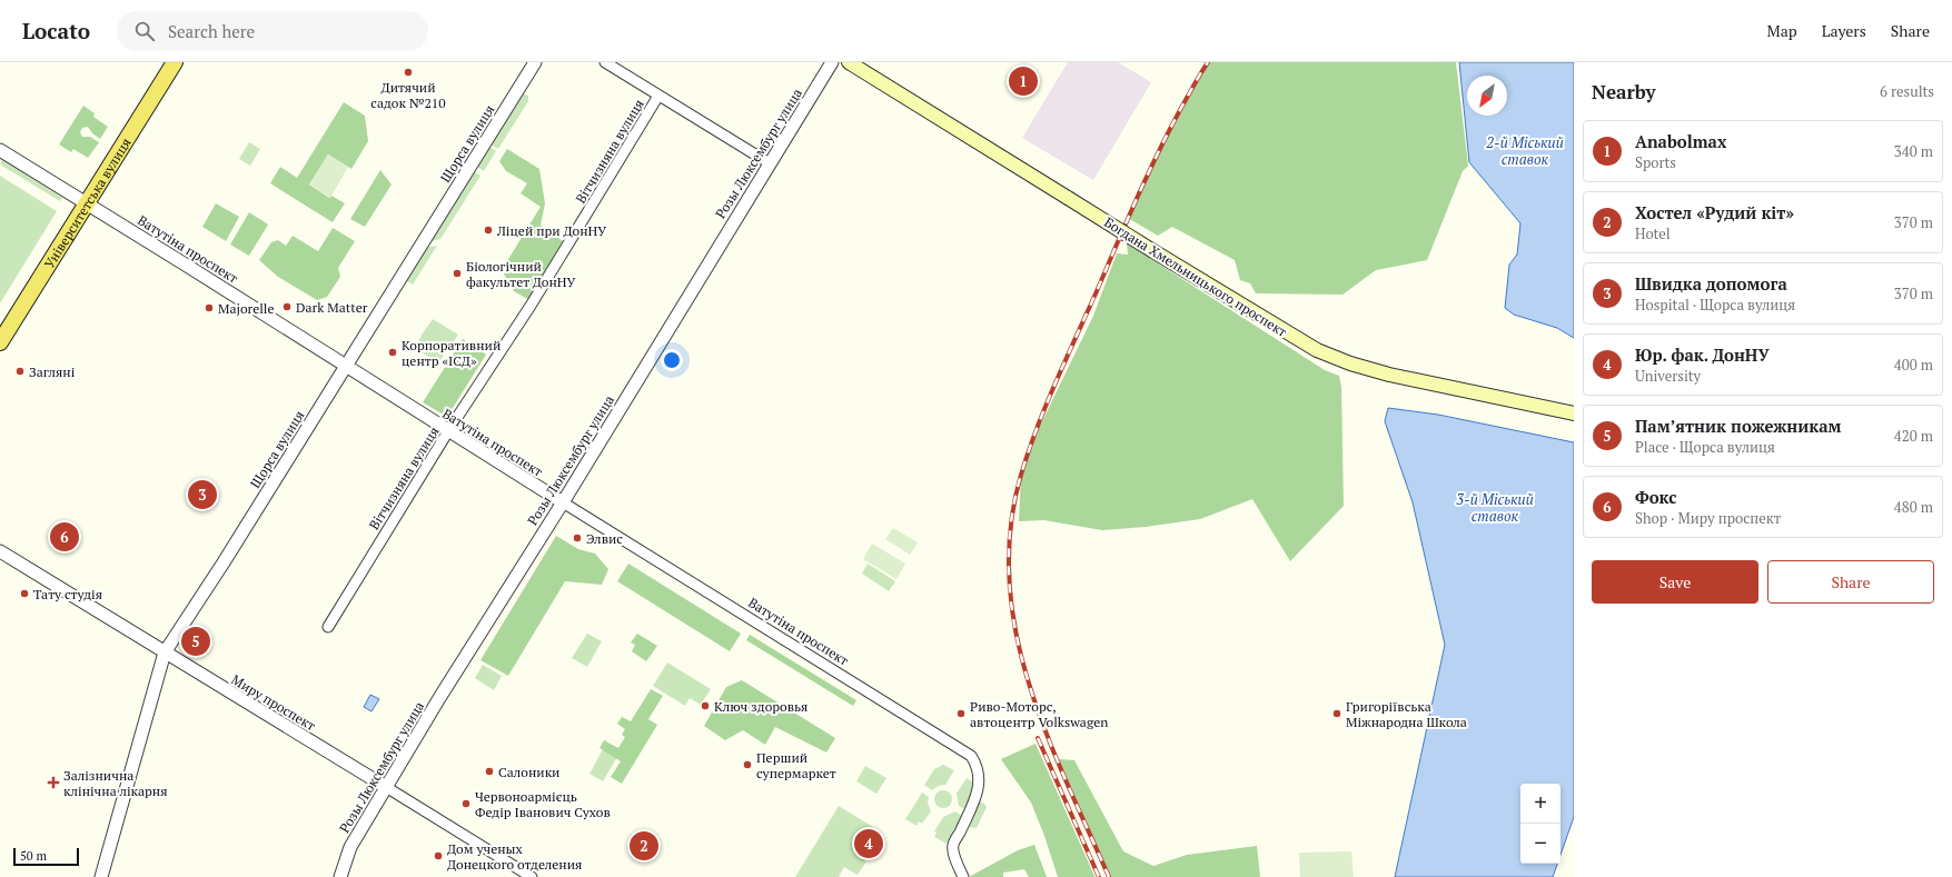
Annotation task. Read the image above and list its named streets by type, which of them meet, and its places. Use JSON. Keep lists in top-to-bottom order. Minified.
{"streets":{"main road":["Університетська вулиця","Богдана Хмельницького проспект"],"street":["Щорса вулиця","Вітчизняна вулиця","Розы Люксембург улица","Ватутіна проспект","Миру проспект"]},"crossings":[["Щорса вулиця","Ватутіна проспект"],["Щорса вулиця","Миру проспект"],["Вітчизняна вулиця","Розы Люксембург улица"],["Вітчизняна вулиця","Ватутіна проспект"],["Розы Люксембург улица","Ватутіна проспект"],["Розы Люксембург улица","Миру проспект"],["Університетська вулиця","Ватутіна проспект"]],"water":["2-й Міський ставок","3-й Міський ставок"],"places":{"other":["Дитячий садок №210","Ліцей при ДонНУ","Біологічний факультет ДонНУ","Dark Matter","Majorelle","Корпоративний центр «ІСД»","Загляні","Элвис","Тату студія","Ключ здоровья","Риво-Моторс, автоцентр Volkswagen","Григоріївська Міжнародна Школа","Перший супермаркет","Салоники","Червоноармієць Федір Іванович Сухов","Дом ученых Донецкого отделения"],"health":["Залізнична клінічна лікарня"]},"scale_bar":"50 m","north":"bottom left","page":{"header":"Locato","search":"Search here","nav":["Map","Layers","Share"],"heading":["Nearby","6 results"],"pins":["1","3","6","5","4","2"],"list":[{"mark":"1","name":"Anabolmax","note":"Sports","value":"340 m"},{"mark":"2","name":"Хостел «Рудий кіт»","note":"Hotel","value":"370 m"},{"mark":"3","name":"Швидка допомога","note":"Hospital · Щорса вулиця","value":"370 m"},{"mark":"4","name":"Юр. фак. ДонНУ","note":"University","value":"400 m"},{"mark":"5","name":"Памʼятник пожежникам","note":"Place · Щорса вулиця","value":"420 m"},{"mark":"6","name":"Фокс","note":"Shop · Миру проспект","value":"480 m"}],"buttons":["Save","Share"],"map_buttons":["+","−"],"scale":"50 m"}}
